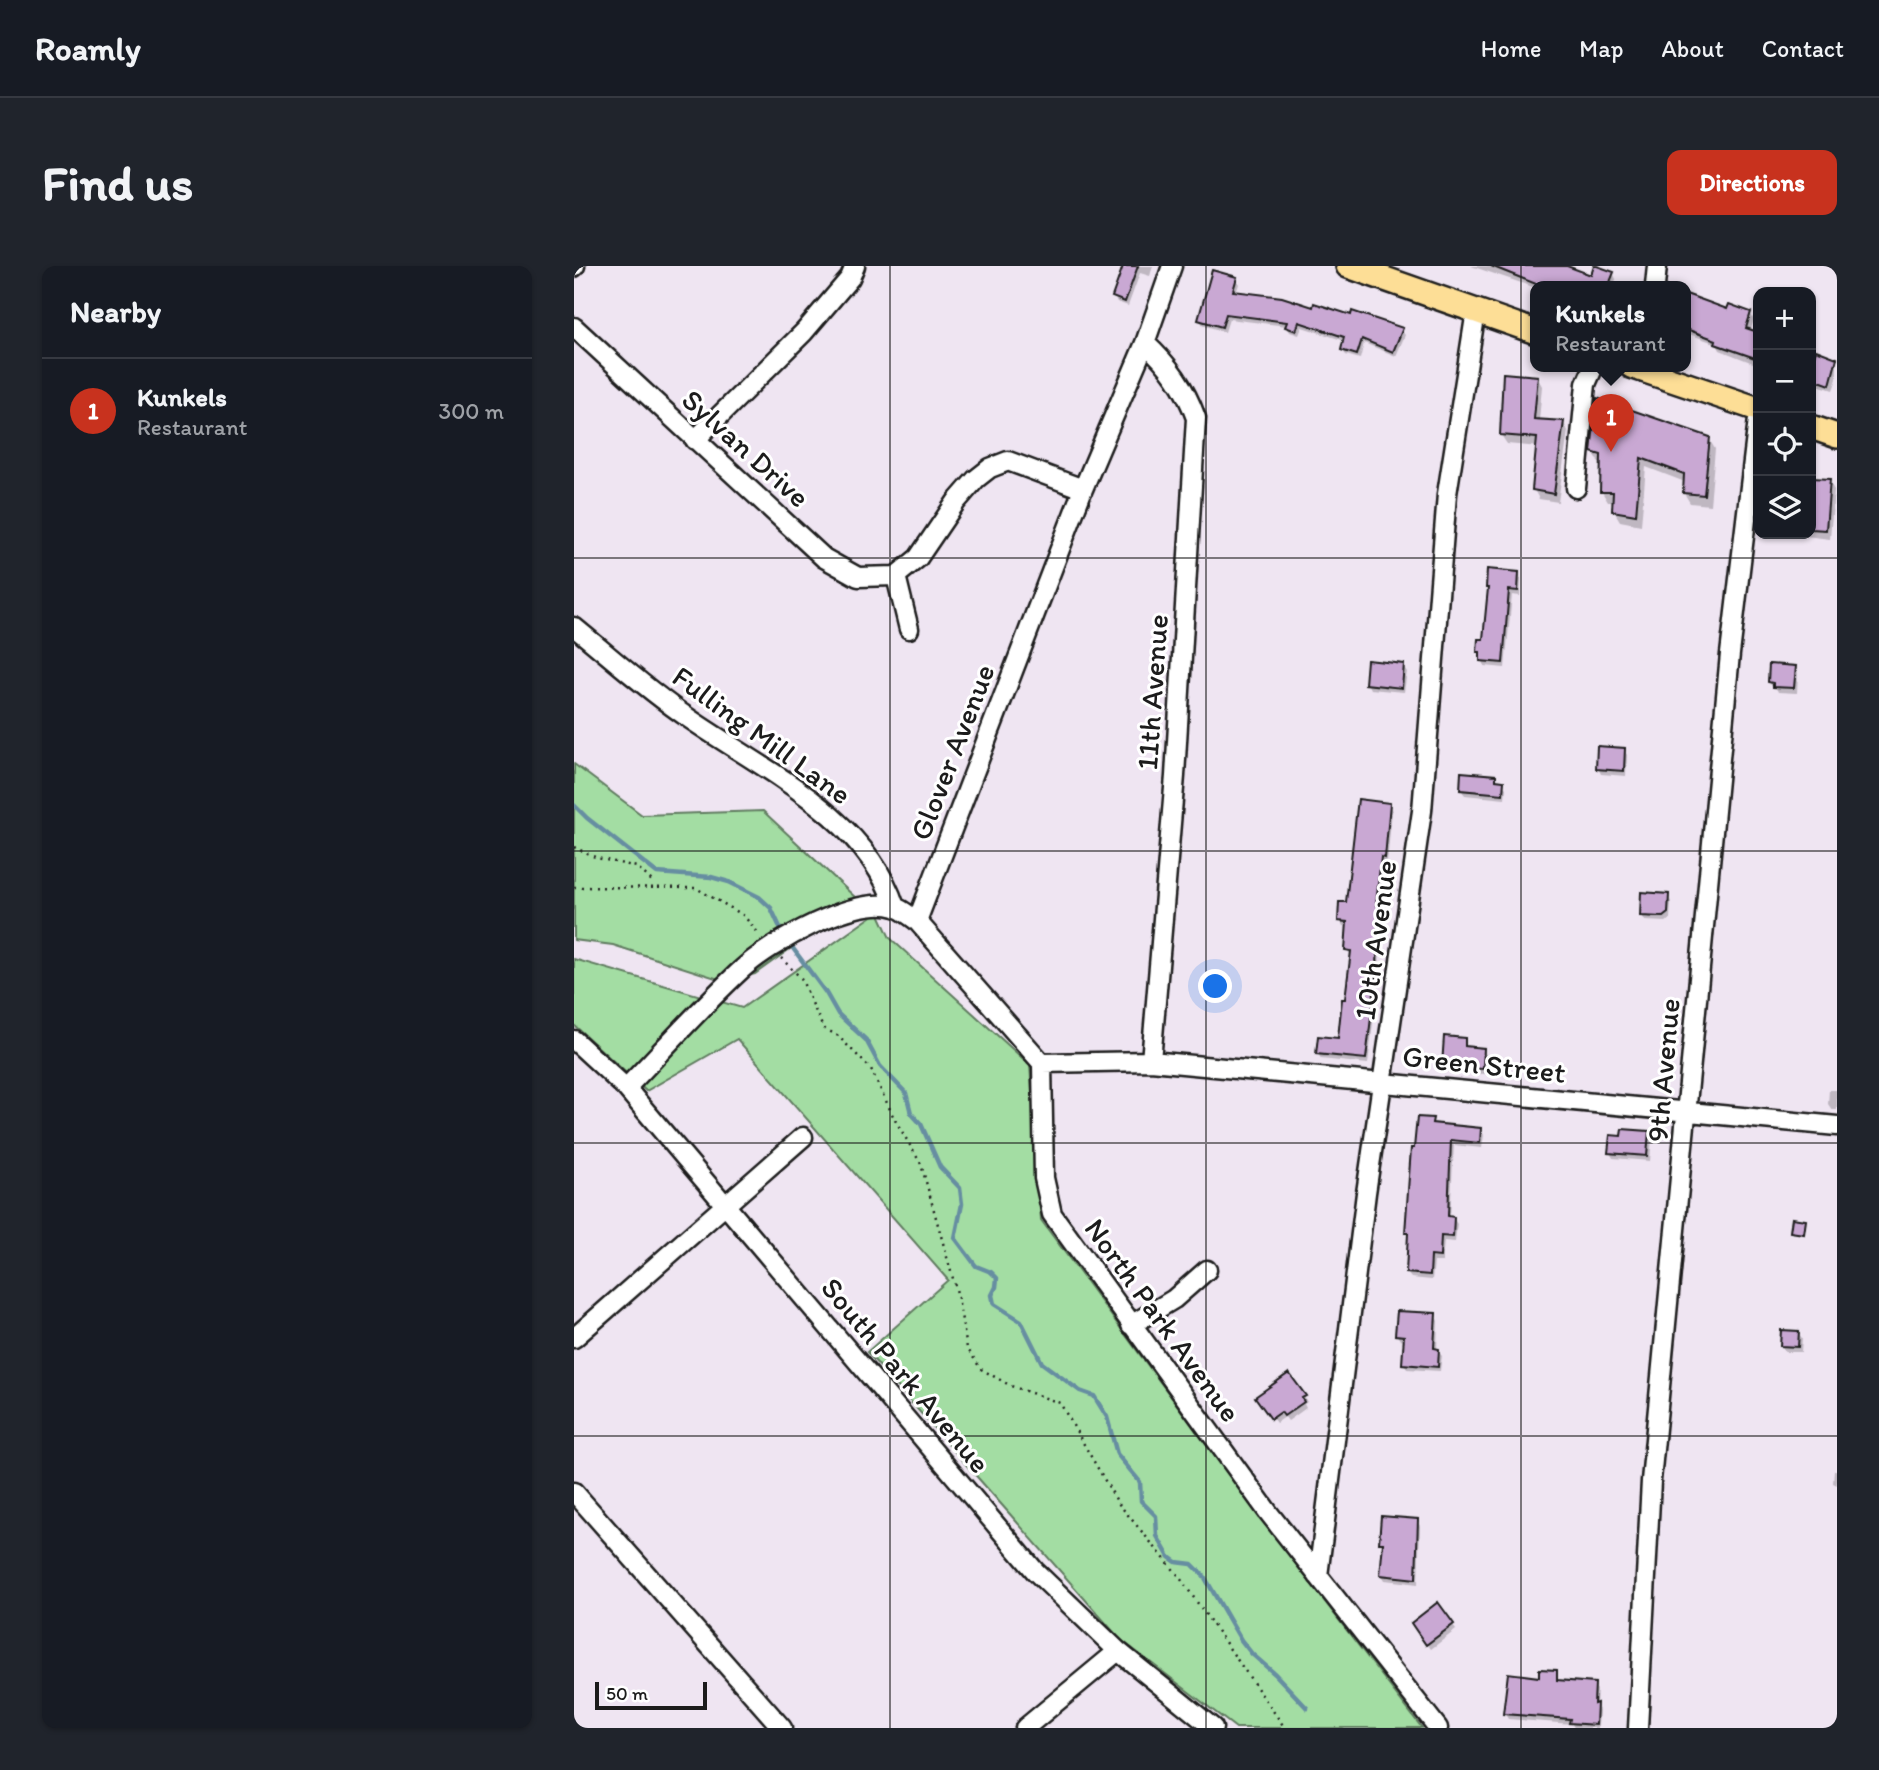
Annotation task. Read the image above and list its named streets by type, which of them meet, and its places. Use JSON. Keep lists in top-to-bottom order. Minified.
{"streets":{"street":["Sylvan Drive","11th Avenue","Fulling Mill Lane","Glover Avenue","10th Avenue","Green Street","9th Avenue","North Park Avenue","South Park Avenue"]},"crossings":[["11th Avenue","Glover Avenue"],["11th Avenue","Green Street"],["10th Avenue","Green Street"],["10th Avenue","North Park Avenue"],["Green Street","9th Avenue"],["Green Street","North Park Avenue"]],"scale_bar":"50 m","page":{"header":"Roamly","nav":["Home","Map","About","Contact"],"buttons":"Directions","title":"Find us","heading":"Nearby","popup":["Kunkels","Restaurant"],"map_buttons":["+","−"],"list":[{"mark":"1","name":"Kunkels","note":"Restaurant","value":"300 m"}],"pins":"1","scale":"50 m"}}
